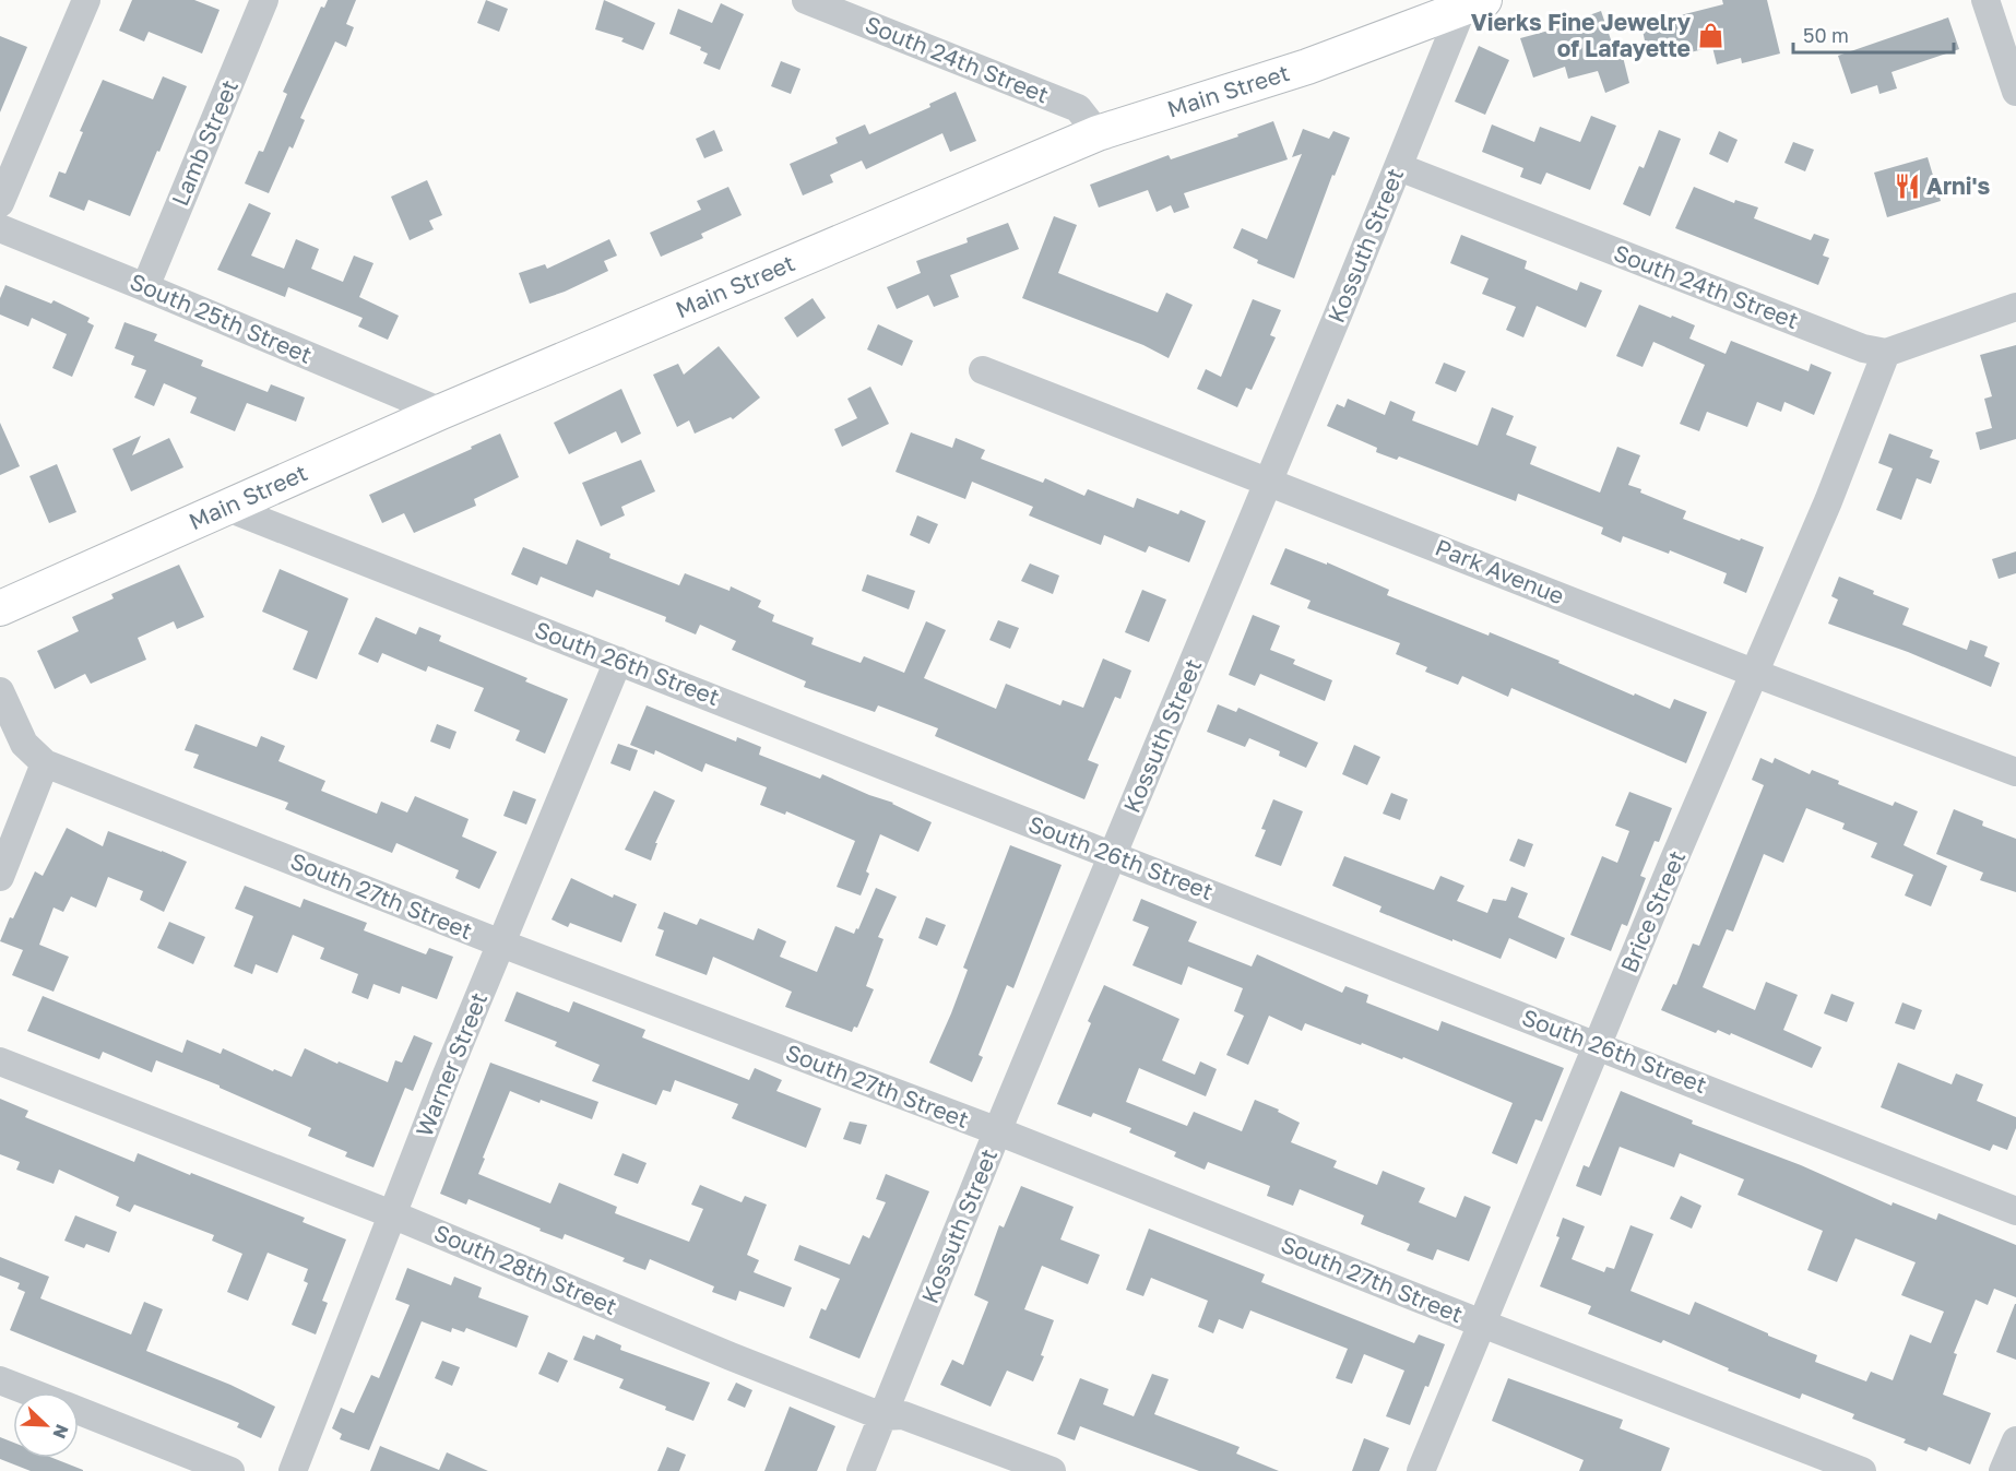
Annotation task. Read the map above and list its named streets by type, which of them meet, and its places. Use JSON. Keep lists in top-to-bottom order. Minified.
{"streets":{"main road":["Main Street"],"street":["South 24th Street","Lamb Street","Kossuth Street","South 25th Street","Park Avenue","South 26th Street","South 27th Street","Brice Street","Warner Street","South 28th Street"]},"crossings":[["South 24th Street","Main Street"],["South 24th Street","Kossuth Street"],["South 24th Street","Brice Street"],["Main Street","Kossuth Street"],["Main Street","South 25th Street"],["Main Street","South 26th Street"],["Lamb Street","South 25th Street"],["Kossuth Street","Park Avenue"],["Kossuth Street","South 26th Street"],["Kossuth Street","South 27th Street"],["Kossuth Street","South 28th Street"],["Park Avenue","Brice Street"],["South 26th Street","Brice Street"],["South 26th Street","Warner Street"],["South 27th Street","Brice Street"],["South 27th Street","Warner Street"],["Warner Street","South 28th Street"]],"places":{"shop":["Vierks Fine Jewelry of Lafayette"],"restaurant":["Arni's"]},"scale_bar":"50 m","north":"bottom right"}
